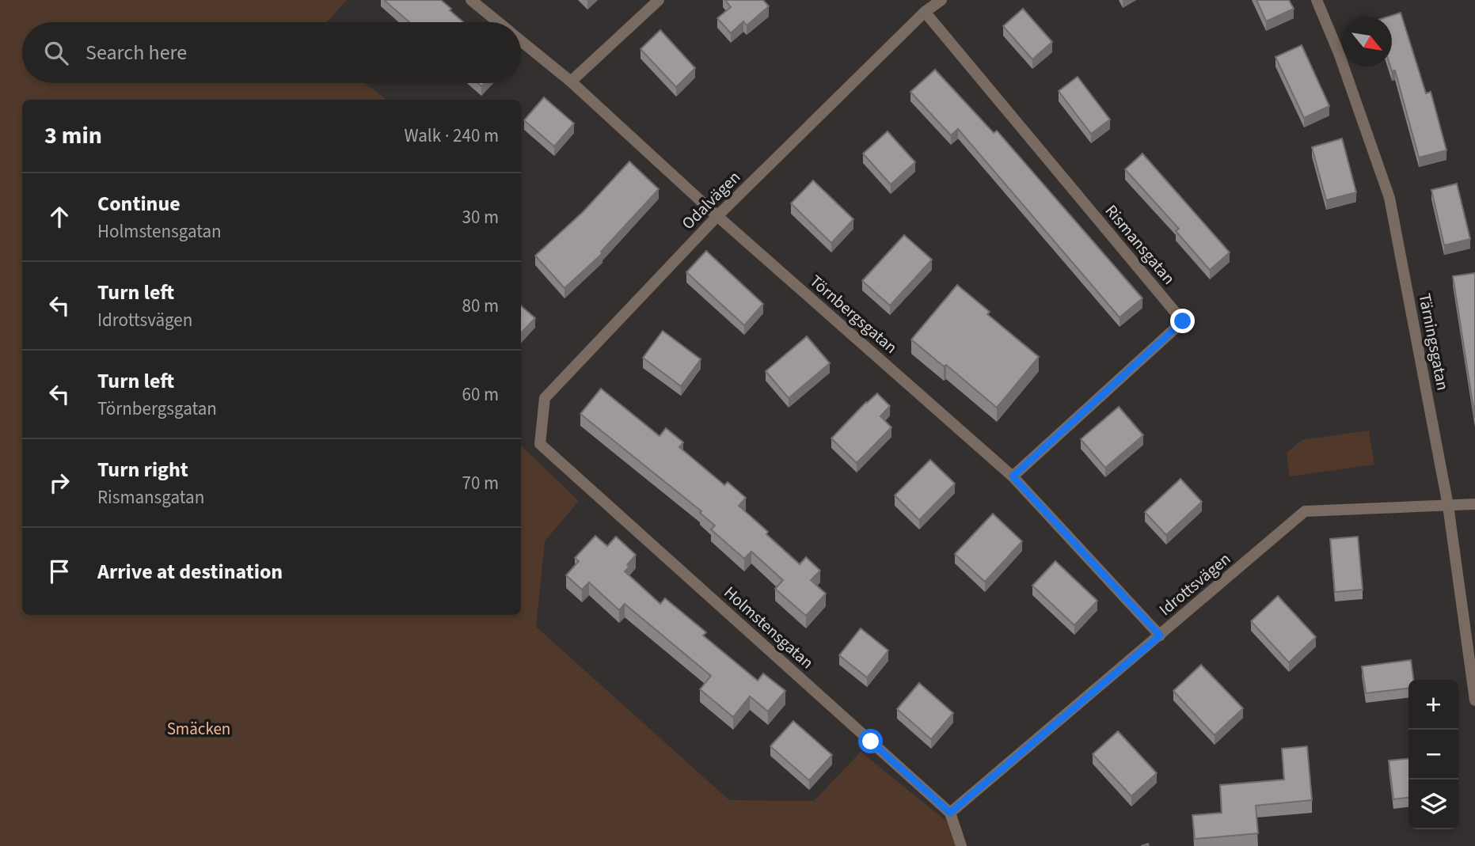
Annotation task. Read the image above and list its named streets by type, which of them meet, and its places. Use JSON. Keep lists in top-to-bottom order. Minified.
{"streets":{"street":["Odalvägen","Rismansgatan","Törnbergsgatan","Tärningsgatan","Idrottsvägen","Holmstensgatan"]},"crossings":[["Odalvägen","Rismansgatan"],["Odalvägen","Törnbergsgatan"],["Odalvägen","Holmstensgatan"],["Rismansgatan","Törnbergsgatan"],["Törnbergsgatan","Idrottsvägen"],["Tärningsgatan","Idrottsvägen"],["Idrottsvägen","Holmstensgatan"]],"parks":["Smäcken"],"north":"bottom right","page":{"search":"Search here","heading":["3 min","Walk · 240 m"],"list":[["Continue","Holmstensgatan","30 m"],["Turn left","Idrottsvägen","80 m"],["Turn left","Törnbergsgatan","60 m"],["Turn right","Rismansgatan","70 m"],"Arrive at destination"],"map_buttons":["+","−"]}}
